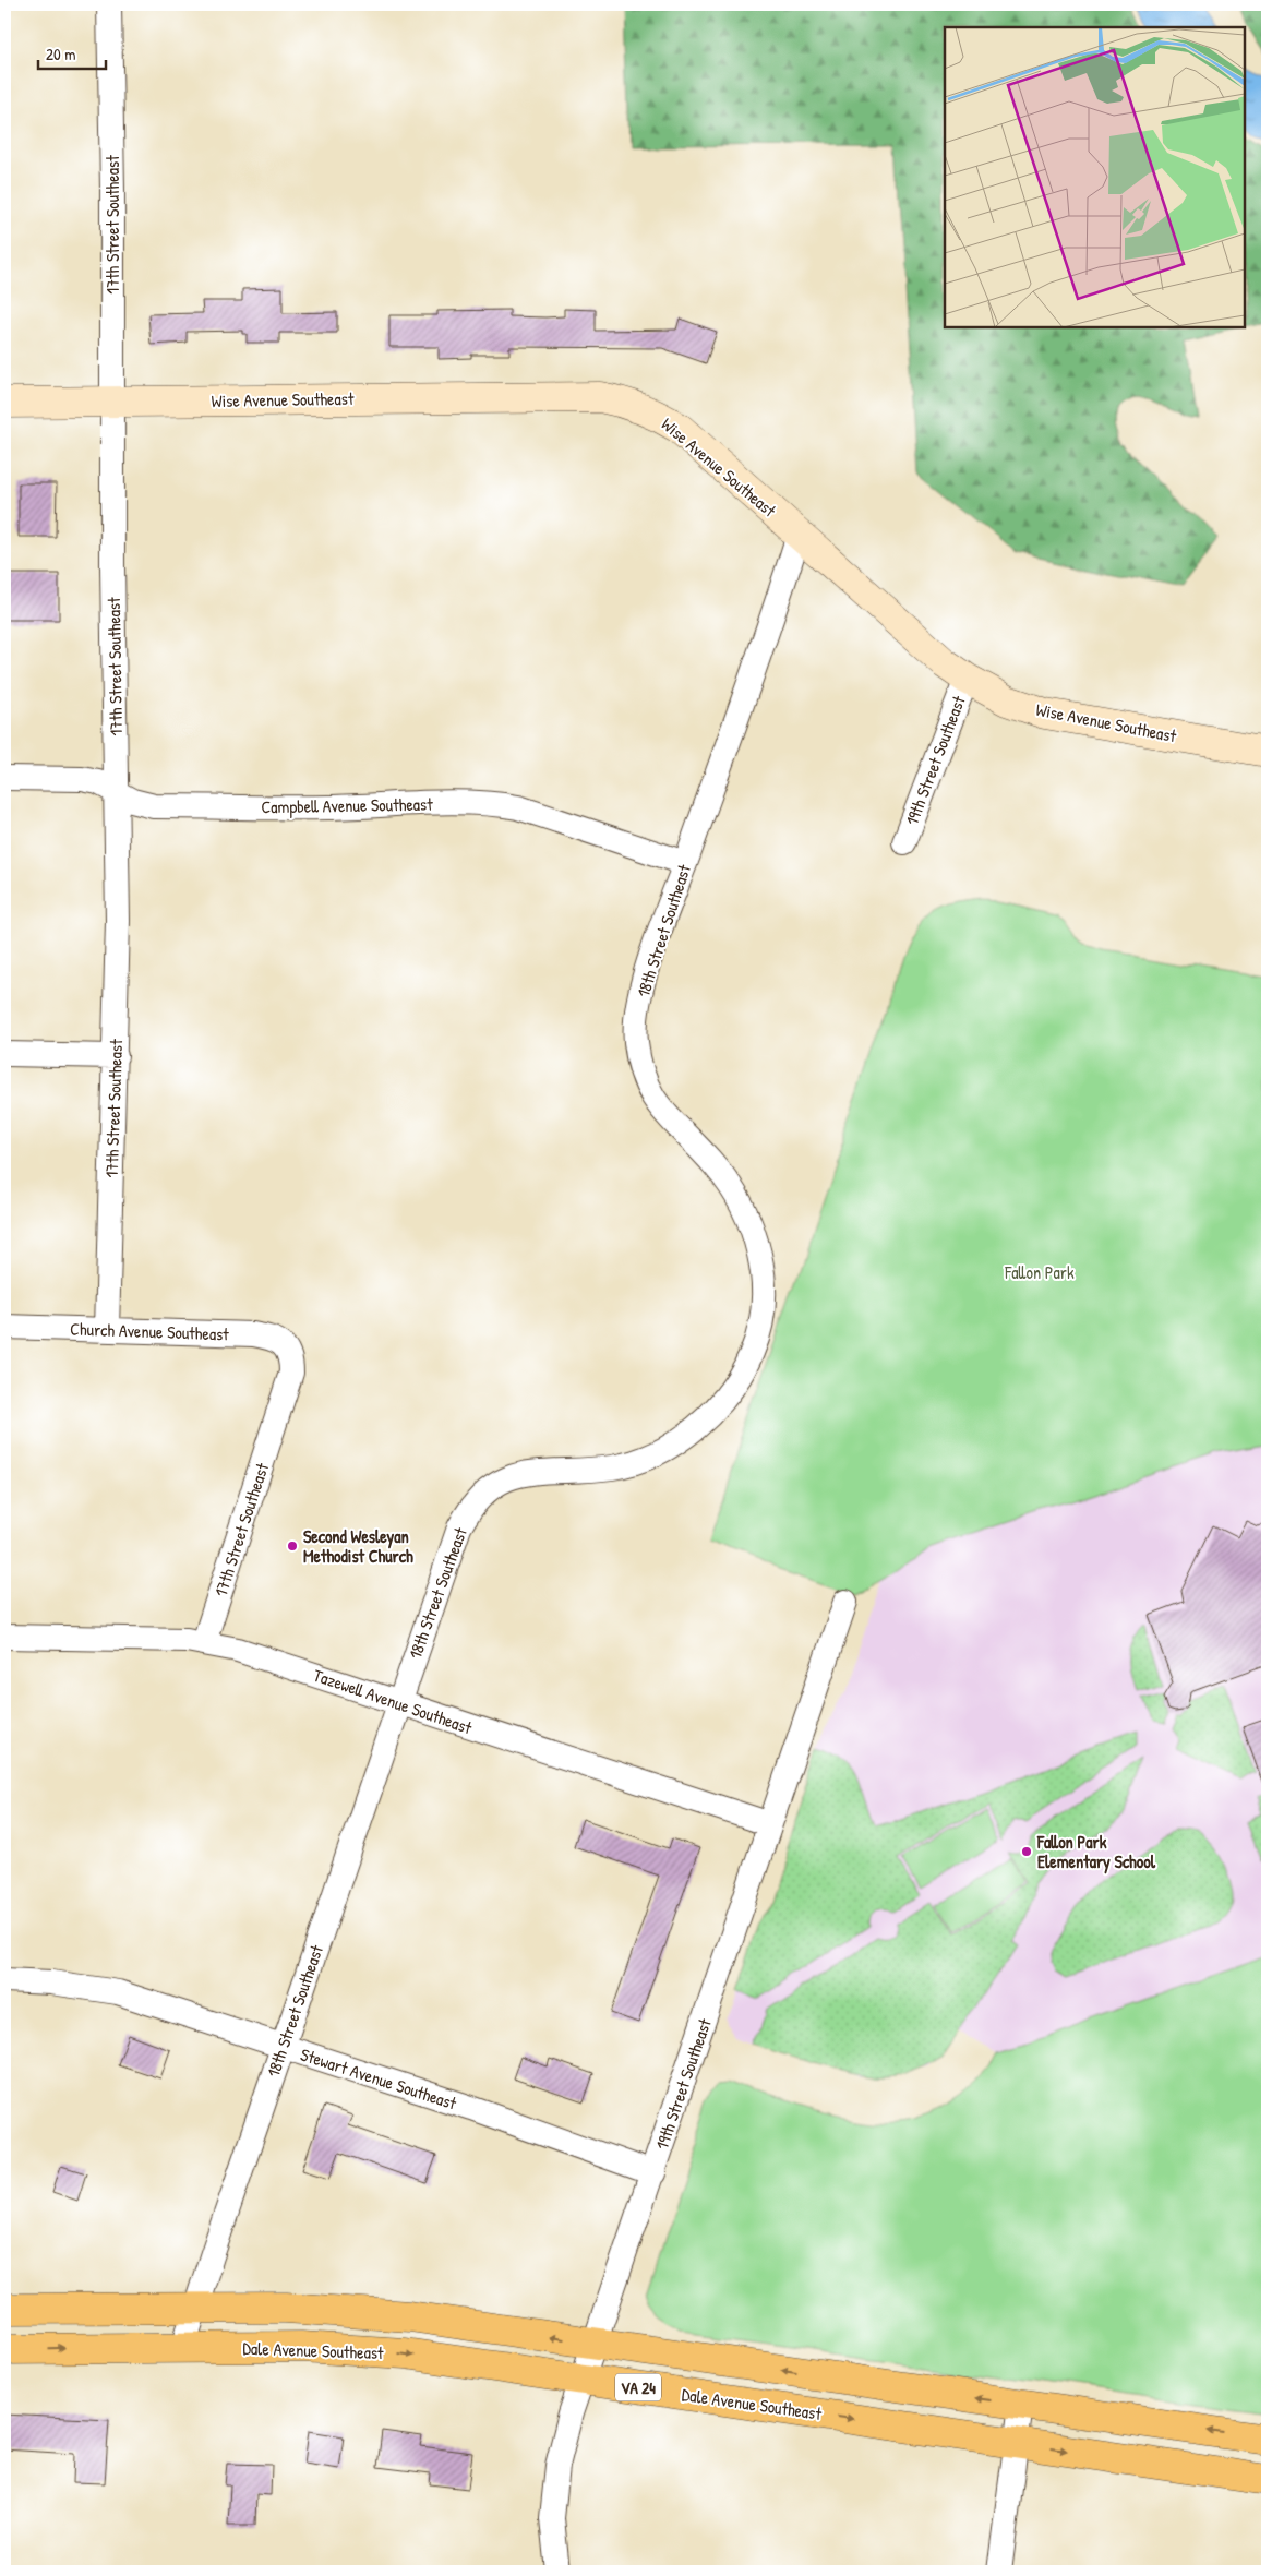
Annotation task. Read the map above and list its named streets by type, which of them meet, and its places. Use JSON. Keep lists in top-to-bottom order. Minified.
{"streets":{"main road":["Dale Avenue Southeast","VA 24"],"street":["17th Street Southeast","Wise Avenue Southeast","19th Street Southeast","Campbell Avenue Southeast","18th Street Southeast","Church Avenue Southeast","Tazewell Avenue Southeast","Stewart Avenue Southeast"]},"crossings":[["17th Street Southeast","Wise Avenue Southeast"],["17th Street Southeast","Campbell Avenue Southeast"],["17th Street Southeast","Church Avenue Southeast"],["17th Street Southeast","Tazewell Avenue Southeast"],["Wise Avenue Southeast","19th Street Southeast"],["Wise Avenue Southeast","18th Street Southeast"],["19th Street Southeast","Tazewell Avenue Southeast"],["19th Street Southeast","Stewart Avenue Southeast"],["19th Street Southeast","Dale Avenue Southeast"],["19th Street Southeast","VA 24"],["Campbell Avenue Southeast","18th Street Southeast"],["18th Street Southeast","Tazewell Avenue Southeast"],["18th Street Southeast","Stewart Avenue Southeast"],["18th Street Southeast","Dale Avenue Southeast"],["18th Street Southeast","VA 24"]],"parks":["Fallon Park"],"places":["Second Wesleyan Methodist Church","Fallon Park Elementary School"],"scale_bar":"20 m"}
